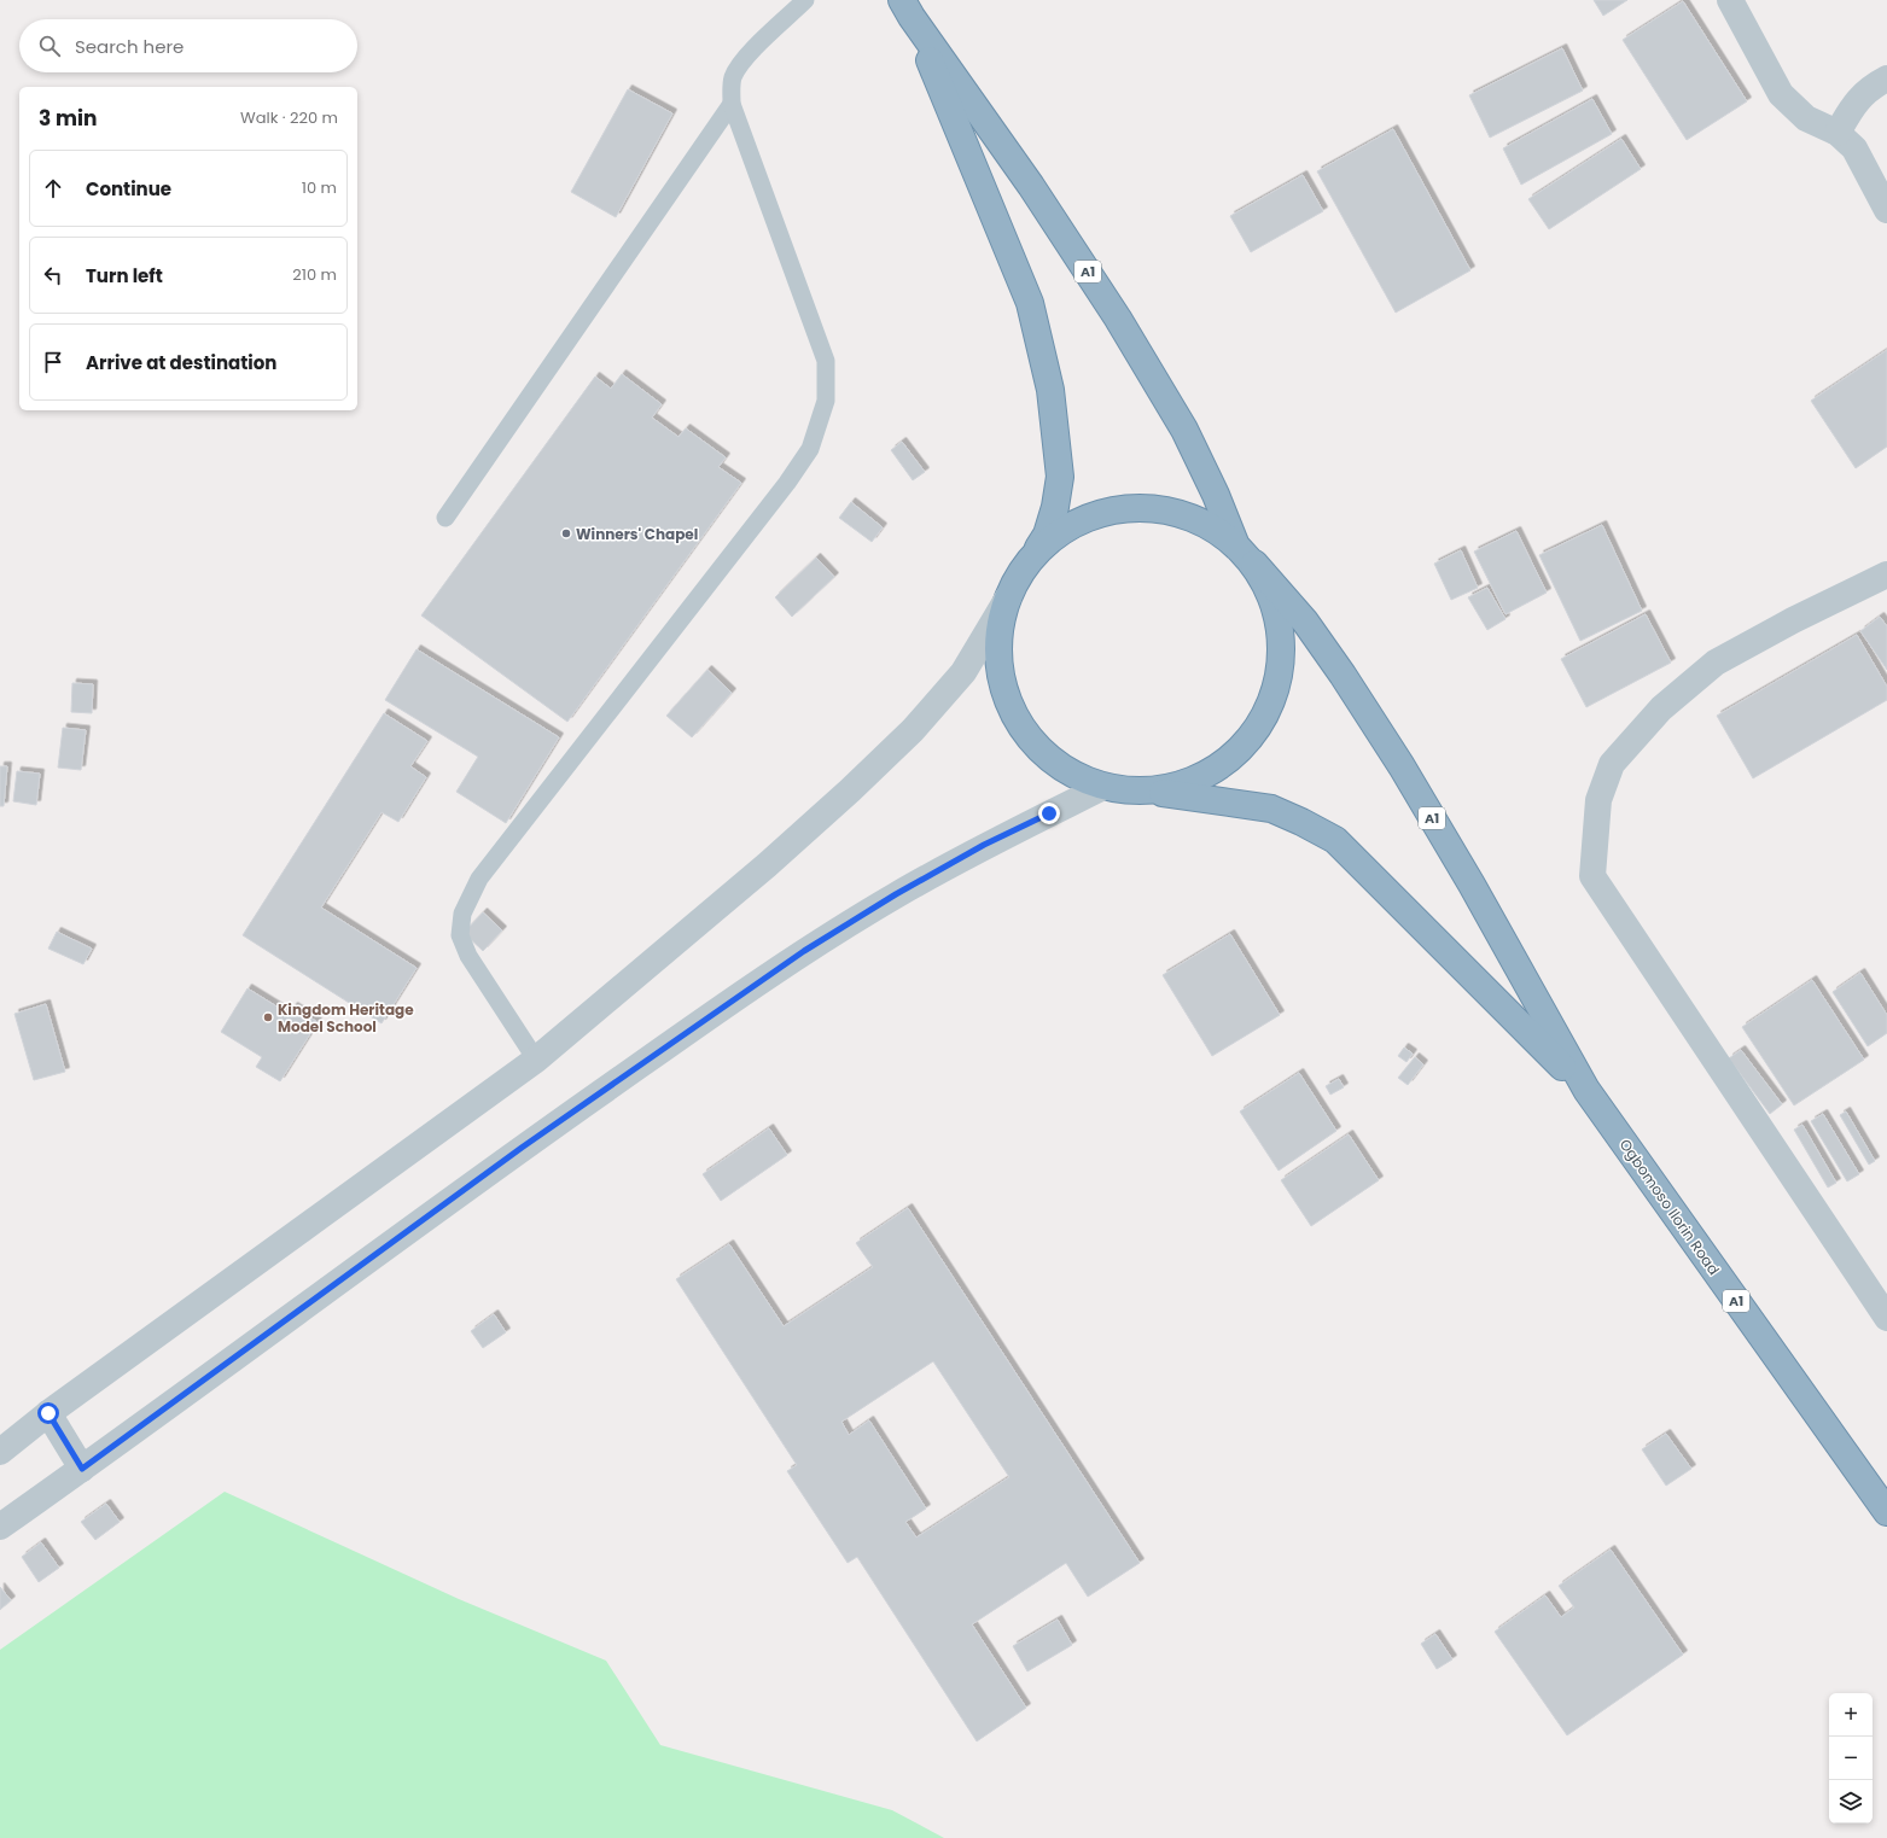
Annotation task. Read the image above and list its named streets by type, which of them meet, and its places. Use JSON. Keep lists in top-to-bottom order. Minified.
{"streets":{"highway":["A1","Ogbomoso Ilorin Road"]},"crossings":[["A1","Ogbomoso Ilorin Road"]],"places":["Winners' Chapel","Kingdom Heritage Model School"],"page":{"search":"Search here","heading":["3 min","Walk · 220 m"],"list":[["Continue","10 m"],["Turn left","210 m"],"Arrive at destination"],"map_buttons":["+","−"]}}
